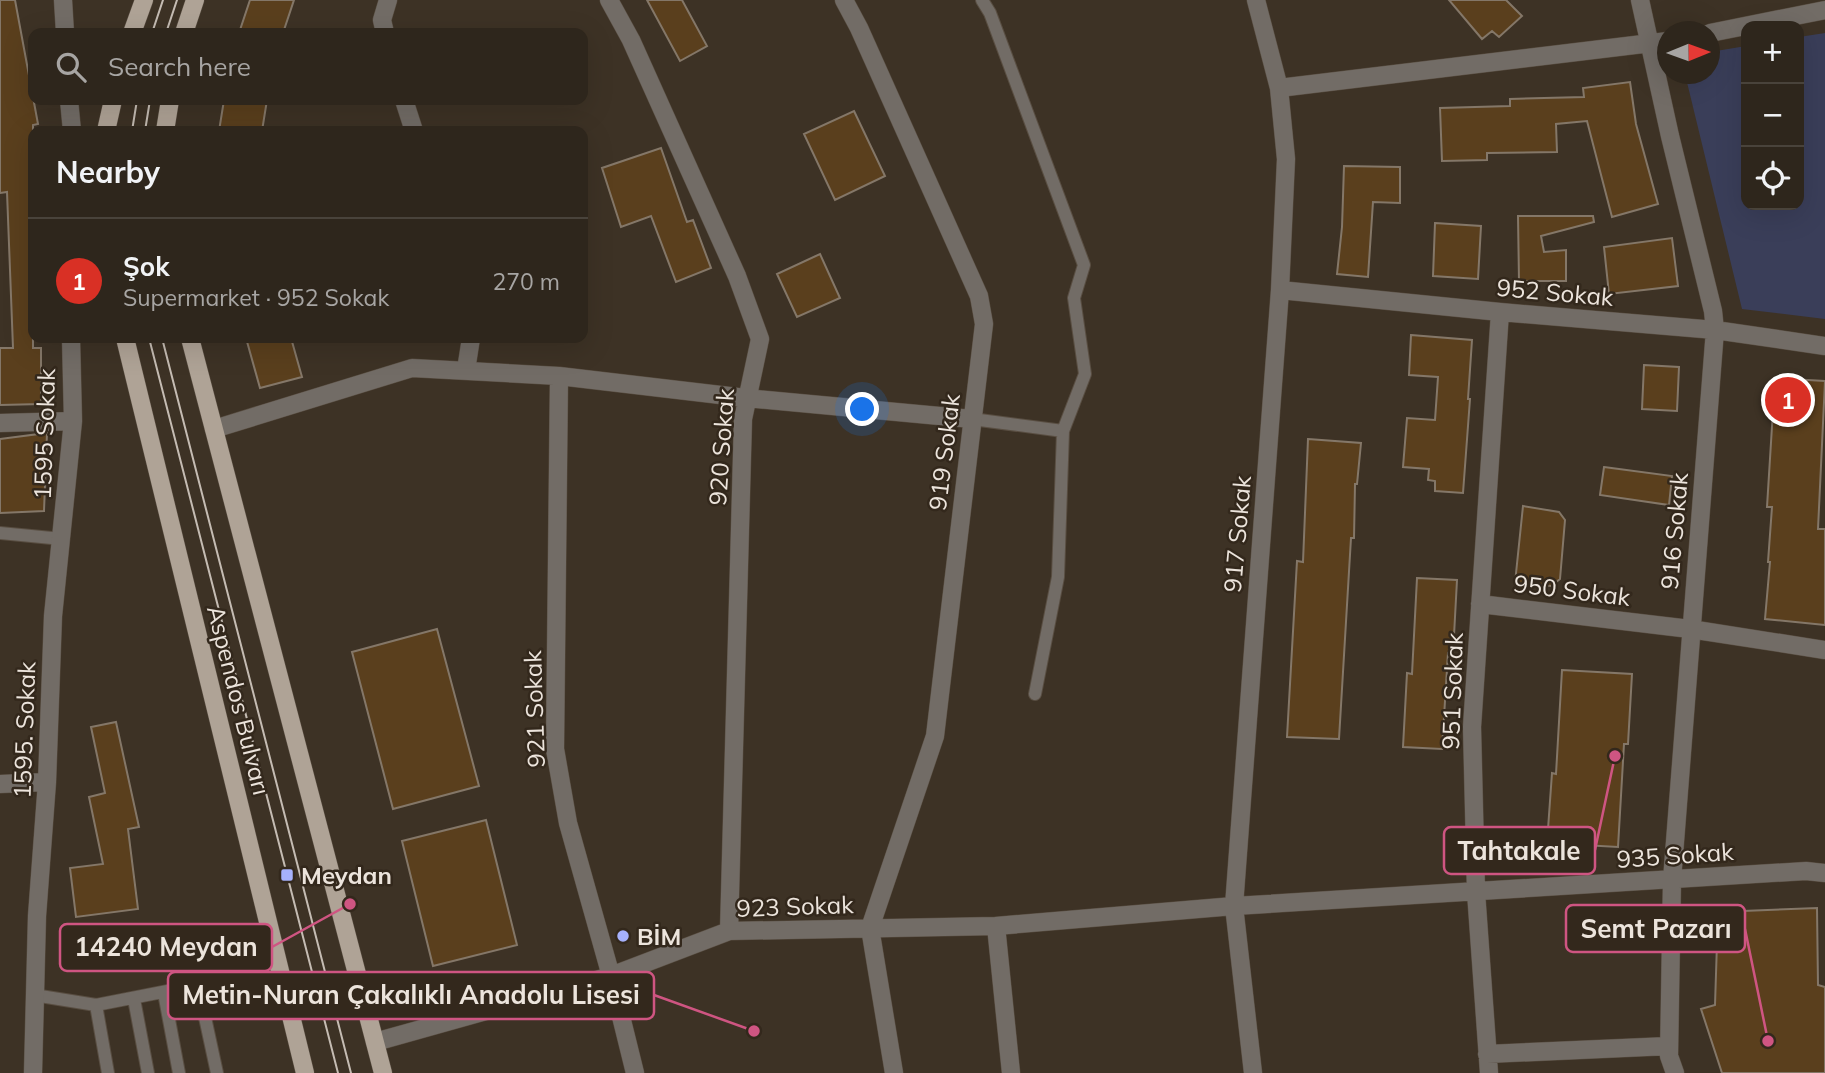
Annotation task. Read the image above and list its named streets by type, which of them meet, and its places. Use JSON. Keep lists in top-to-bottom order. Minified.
{"streets":{"main road":["Aspendos Bulvarı"],"street":["952 Sokak","1595 Sokak","920 Sokak","919 Sokak","916 Sokak","917 Sokak","950 Sokak","951 Sokak","921 Sokak","1595. Sokak","935 Sokak","923 Sokak"]},"crossings":[["952 Sokak","916 Sokak"],["952 Sokak","917 Sokak"],["952 Sokak","951 Sokak"],["1595 Sokak","1595. Sokak"],["920 Sokak","923 Sokak"],["919 Sokak","923 Sokak"],["916 Sokak","950 Sokak"],["916 Sokak","935 Sokak"],["917 Sokak","935 Sokak"],["917 Sokak","923 Sokak"],["950 Sokak","951 Sokak"],["951 Sokak","935 Sokak"],["Aspendos Bulvarı","923 Sokak"],["921 Sokak","923 Sokak"],["935 Sokak","923 Sokak"]],"places":{"other":["Tahtakale","14240 Meydan","BİM","Metin-Nuran Çakalıklı Anadolu Lisesi","Semt Pazarı"],"transit":["Meydan"]},"north":"right","page":{"map_buttons":["+","−"],"search":"Search here","heading":"Nearby","list":[{"mark":"1","name":"Şok","note":"Supermarket · 952 Sokak","value":"270 m"}],"pins":"1"}}
